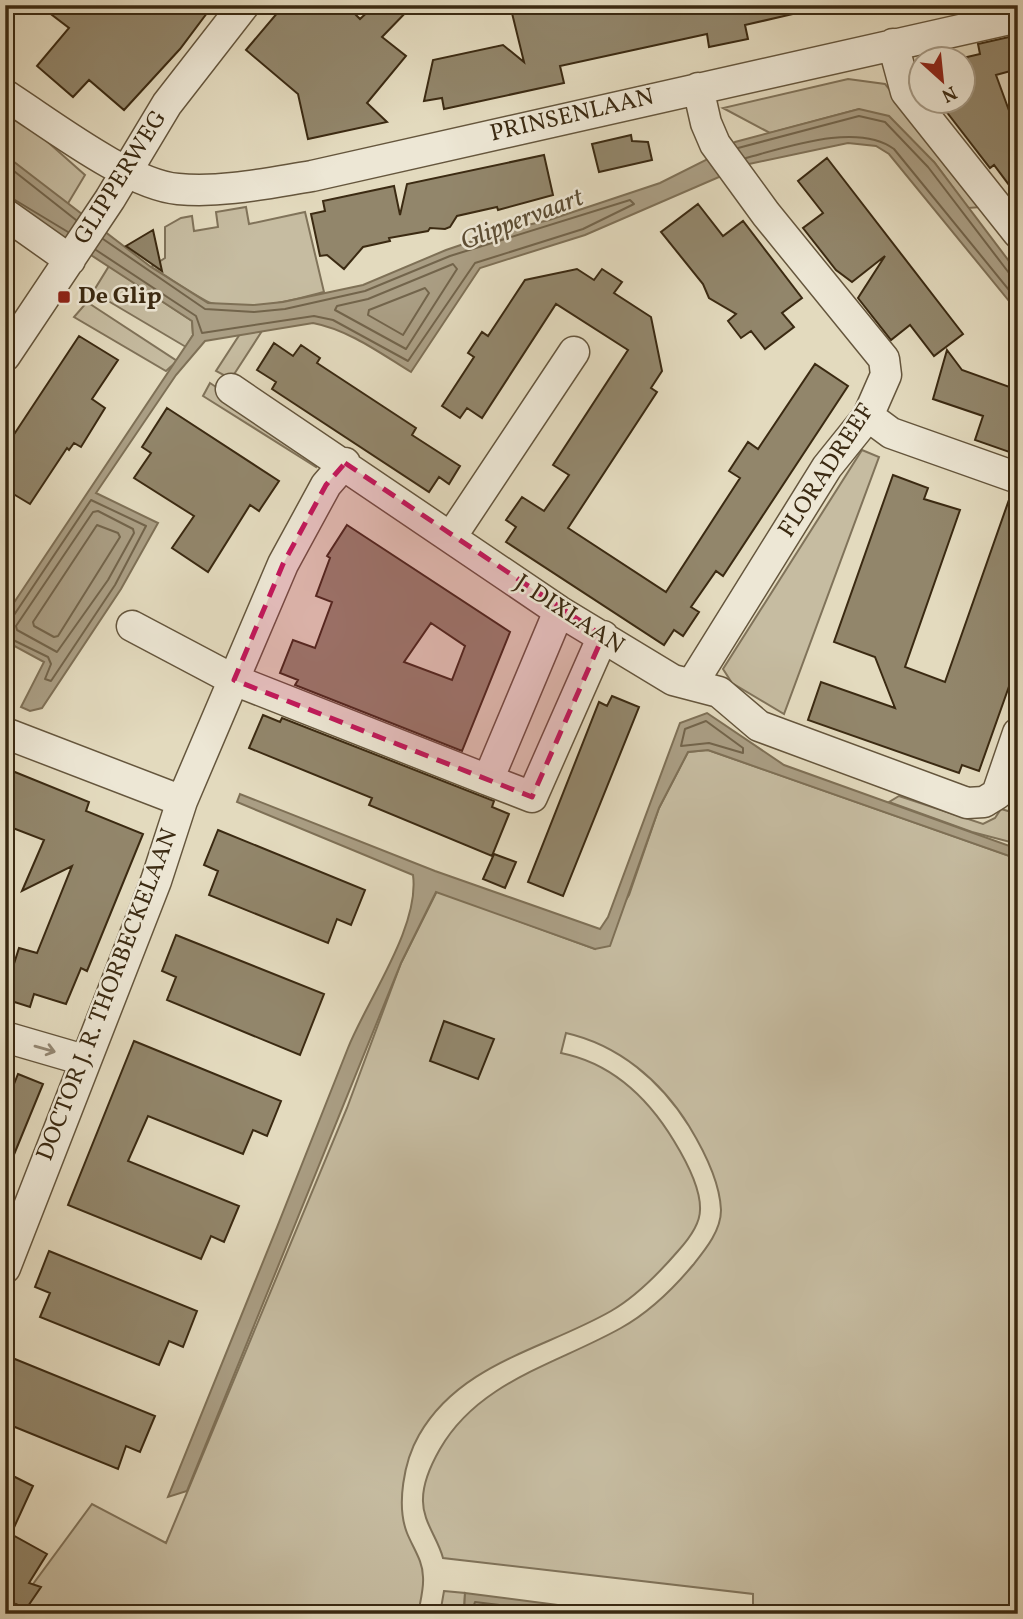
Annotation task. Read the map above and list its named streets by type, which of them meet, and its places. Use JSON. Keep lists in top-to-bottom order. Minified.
{"streets":{"street":["PRINSENLAAN","GLIPPERWEG","FLORADREEF","J. DIXLAAN","DOCTOR J. R. THORBECKELAAN"]},"crossings":[["PRINSENLAAN","GLIPPERWEG"],["PRINSENLAAN","FLORADREEF"],["FLORADREEF","J. DIXLAAN"],["J. DIXLAAN","DOCTOR J. R. THORBECKELAAN"]],"water":["Glippervaart"],"places":{"transit":["De Glip"]},"north":"bottom right"}
